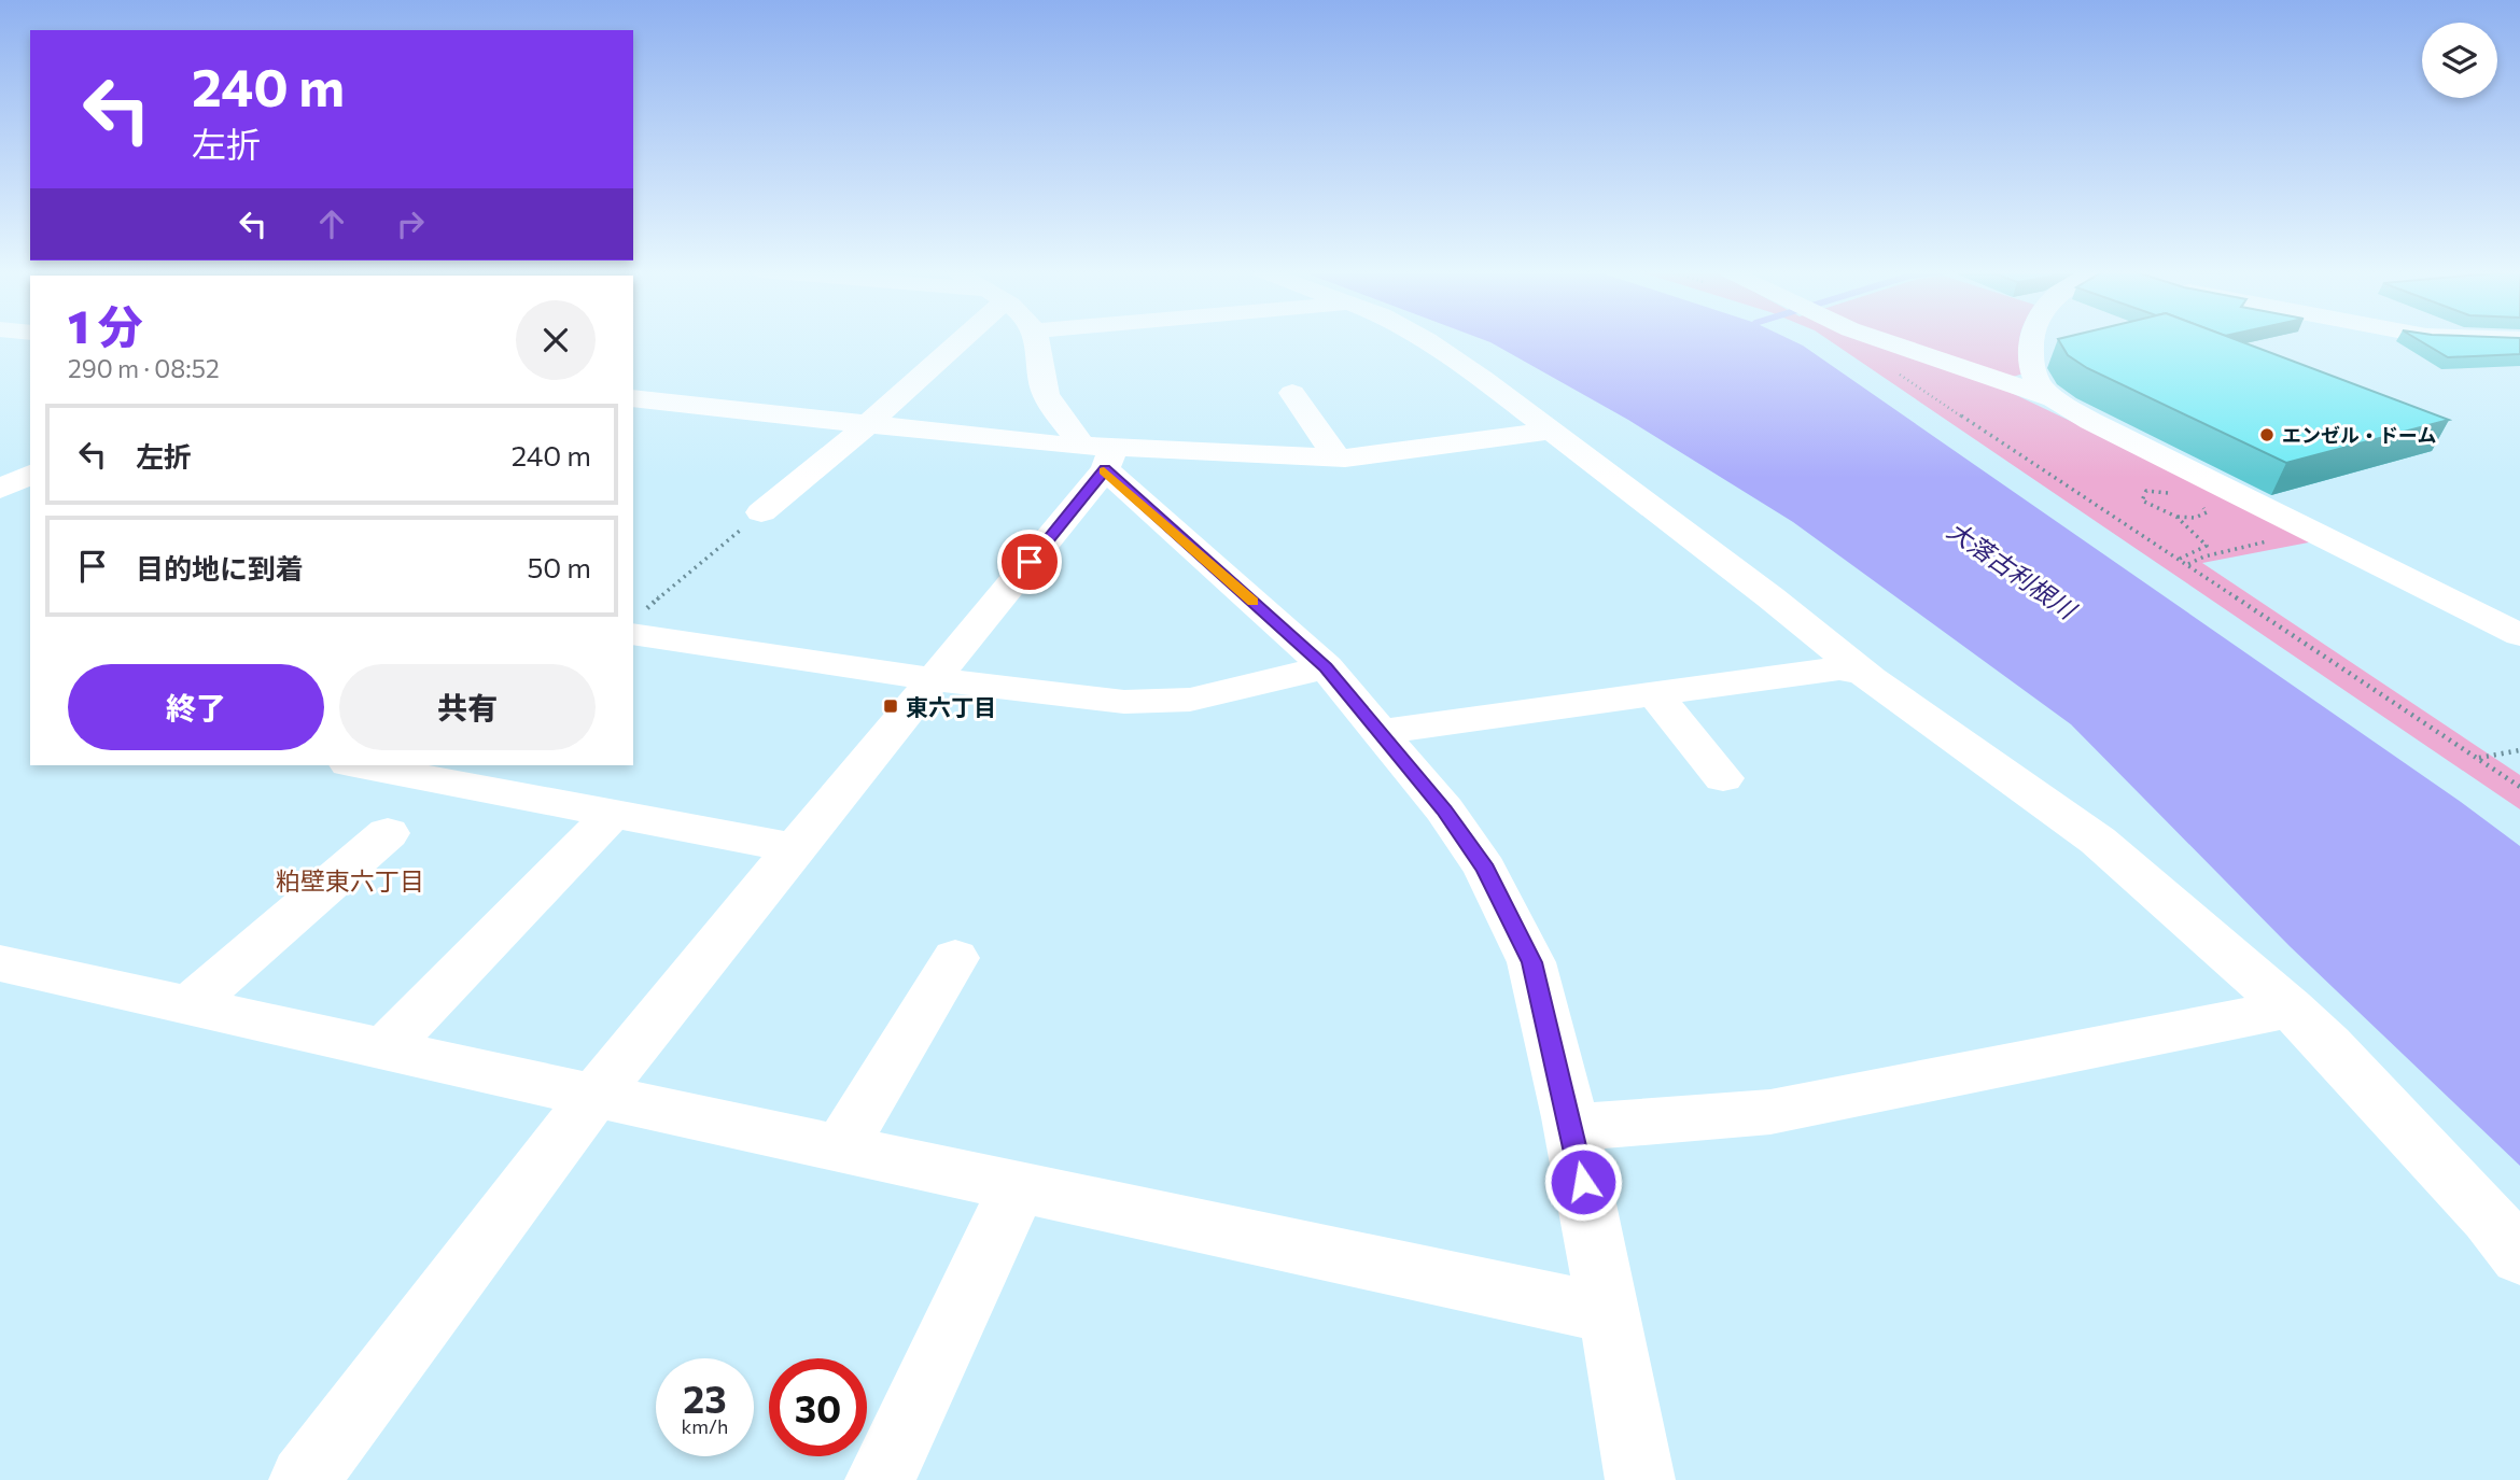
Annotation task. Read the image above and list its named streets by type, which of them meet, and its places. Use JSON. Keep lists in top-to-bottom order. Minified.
{"districts":["粕壁東六丁目"],"water":["大落古利根川"],"places":{"other":["エンゼル・ドーム"],"transit":["東六丁目"]},"page":{"turn":["240 m","左折"],"heading":["1 分","290 m · 08:52"],"list":[{"name":"左折","value":"240 m"},{"name":"目的地に到着","value":"50 m"}],"buttons":["終了","共有"],"speed":"23 km/h","limit":"30"}}
